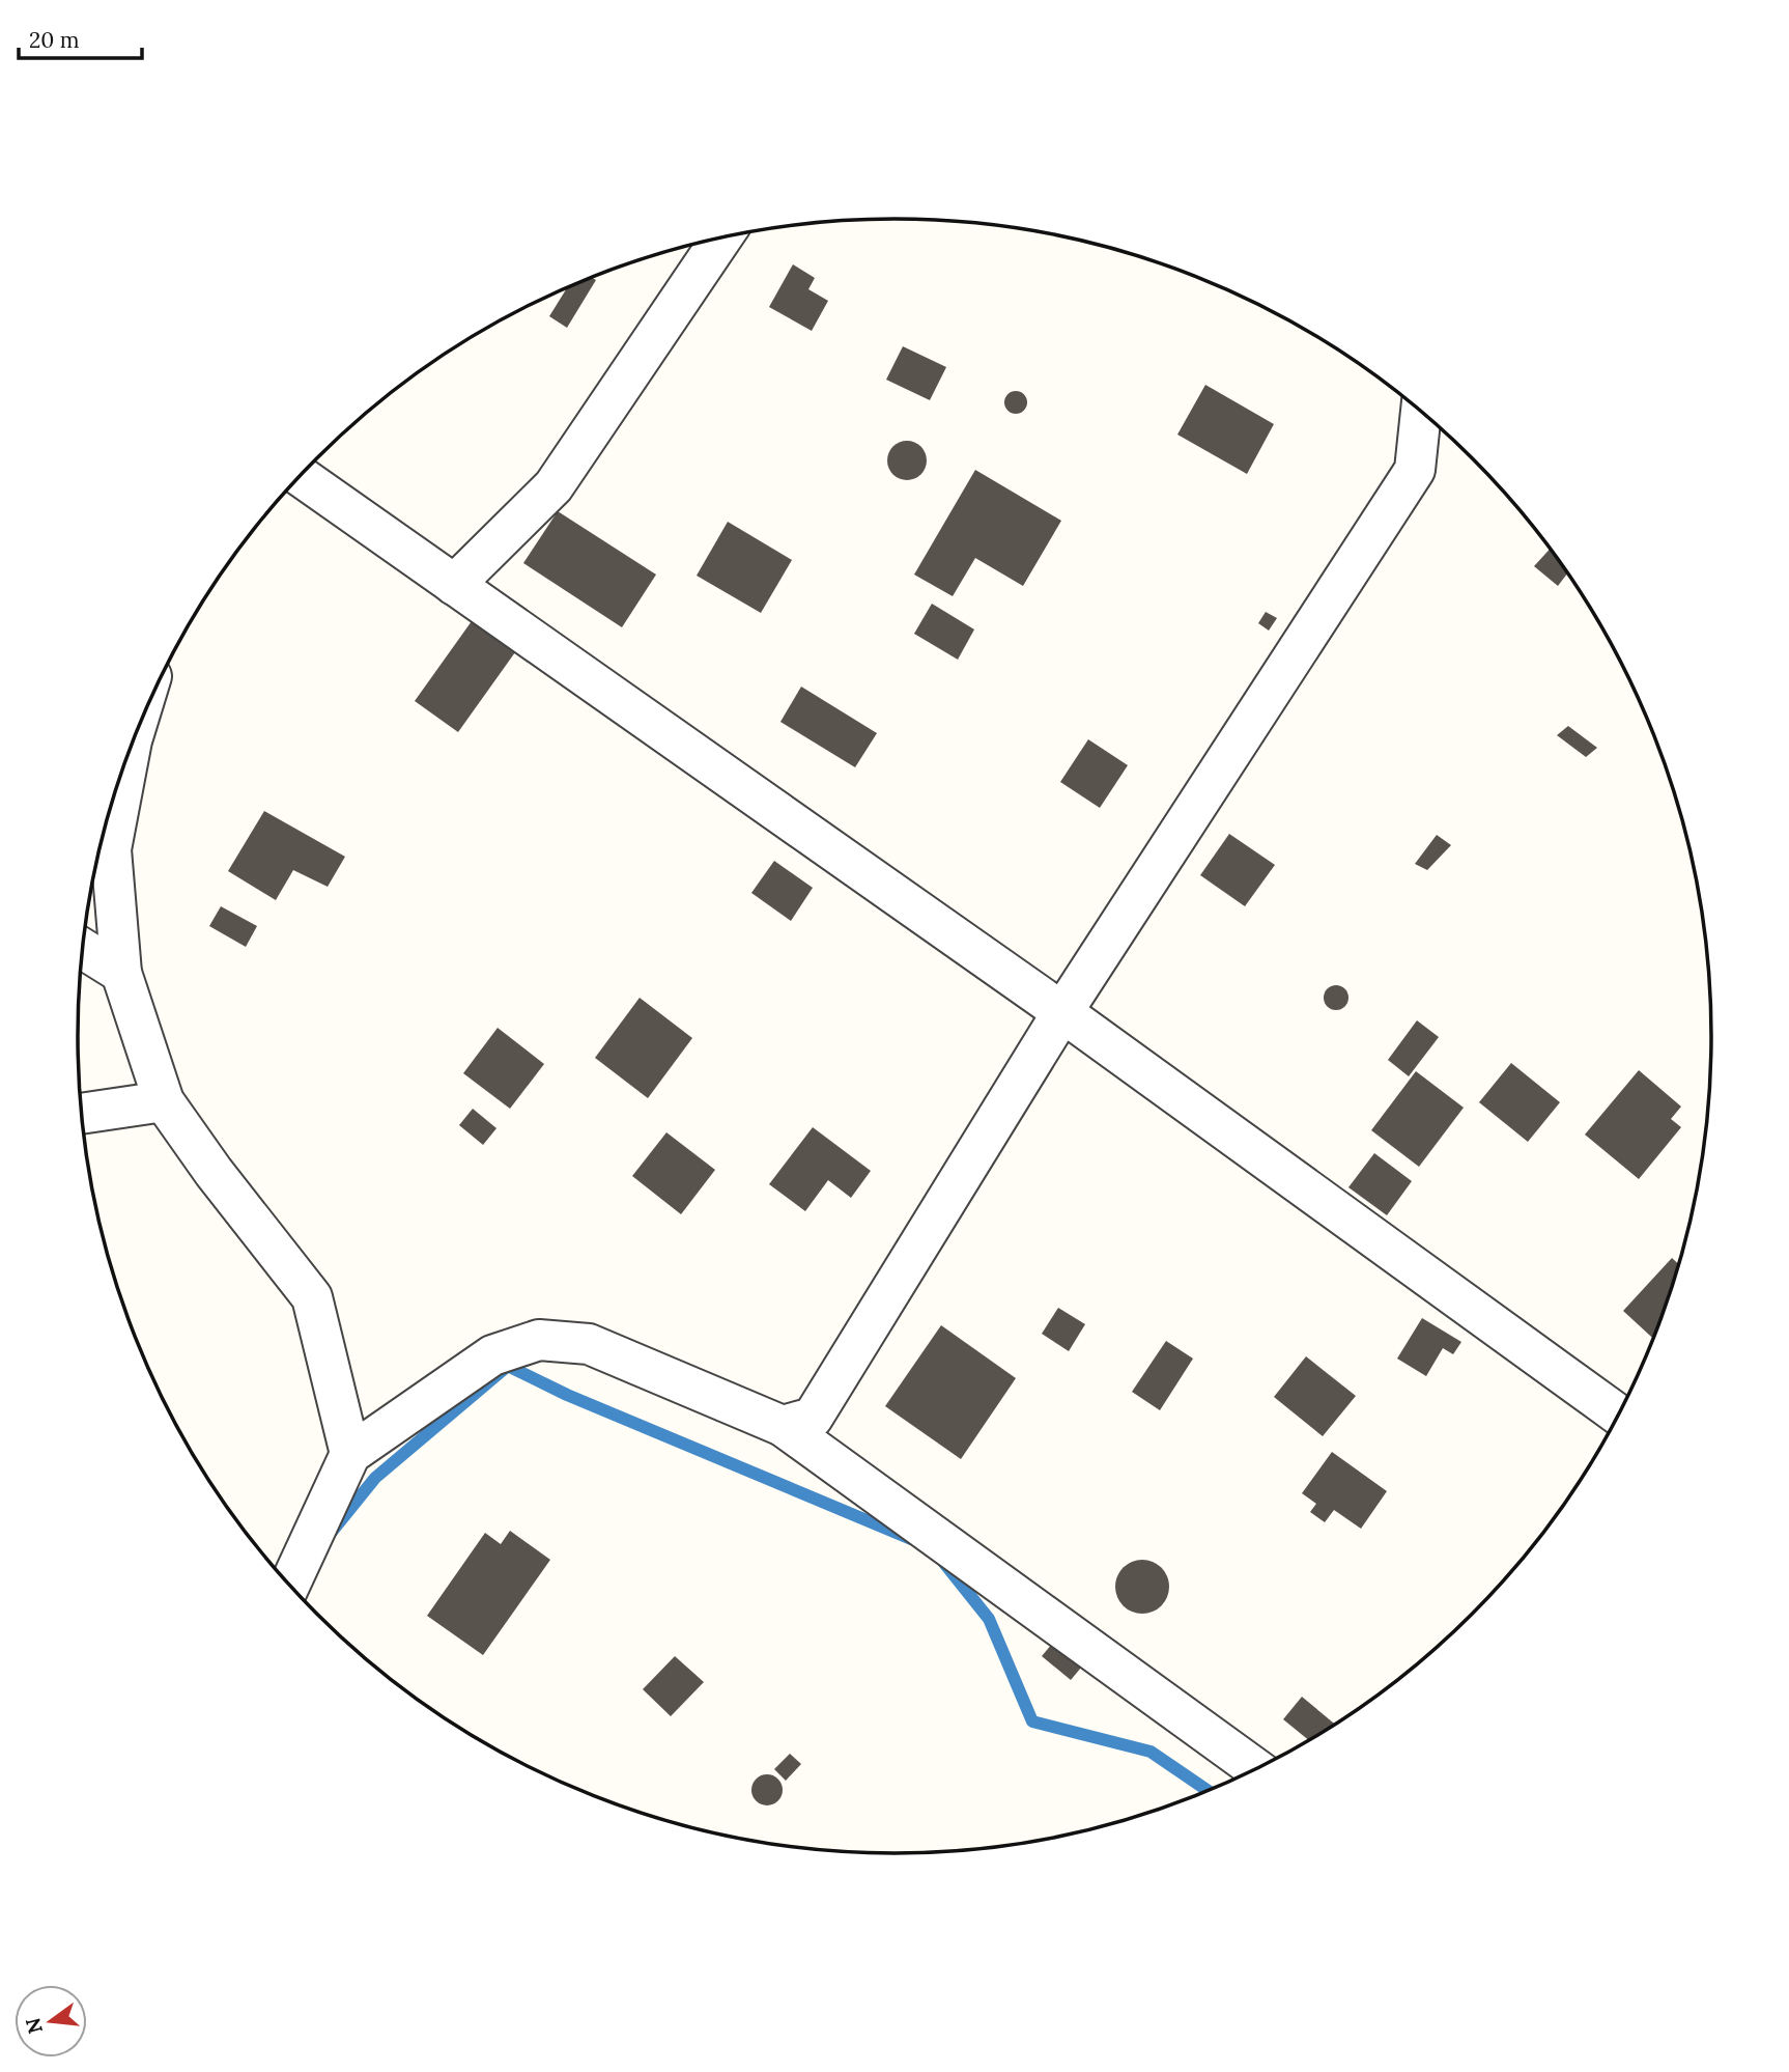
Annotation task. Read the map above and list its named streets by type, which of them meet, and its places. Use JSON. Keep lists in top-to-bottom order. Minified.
{"scale_bar":"20 m","north":"left"}
